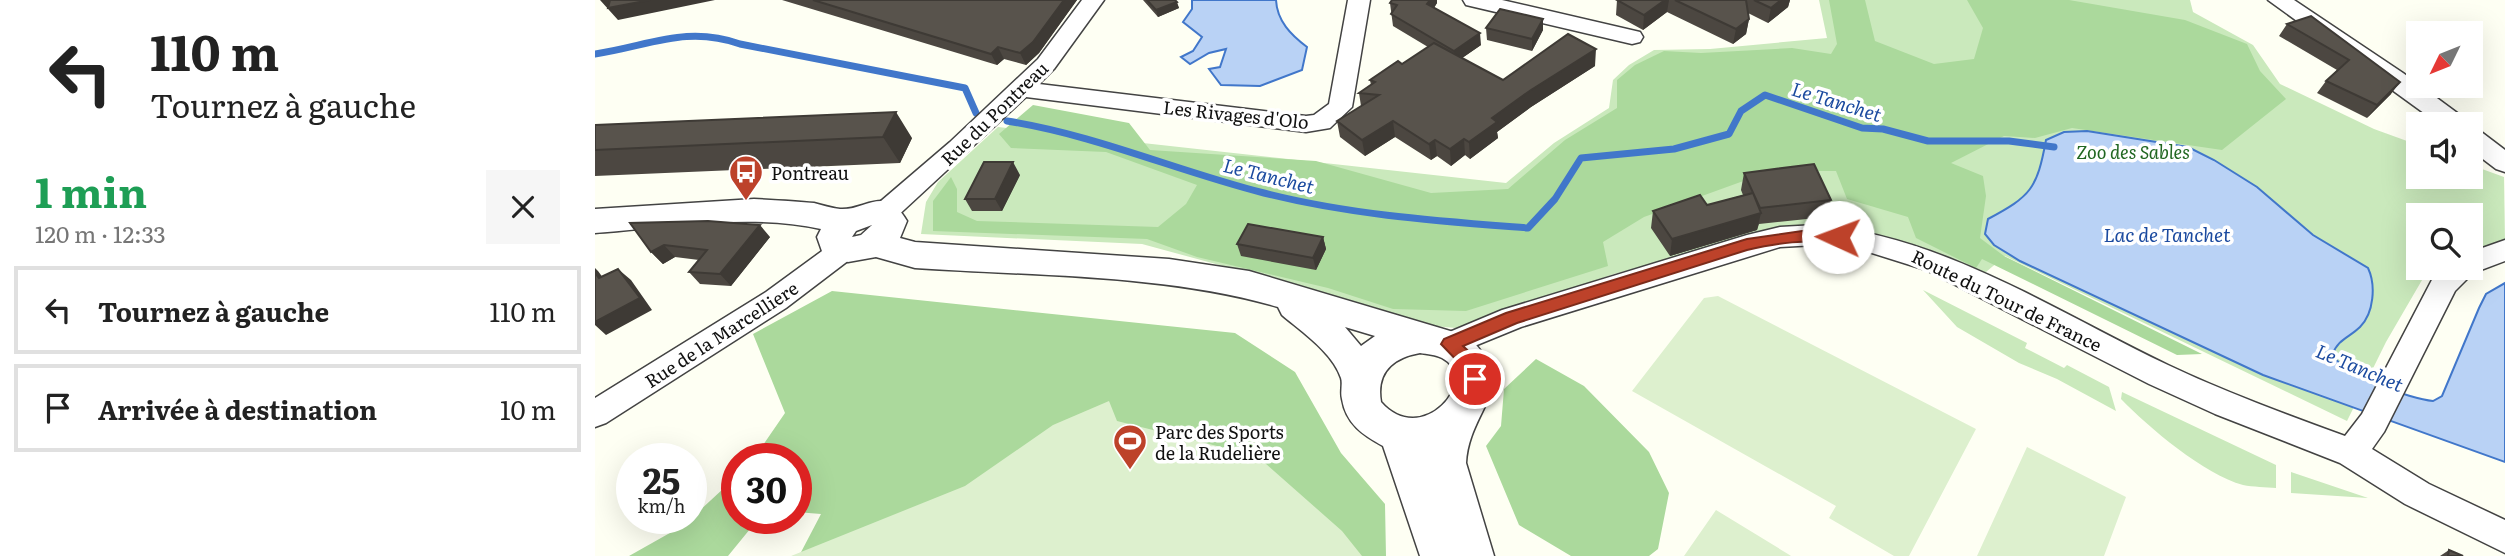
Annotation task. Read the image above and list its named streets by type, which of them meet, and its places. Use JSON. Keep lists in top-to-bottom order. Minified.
{"streets":{"street":["Rue du Pontreau","Les Rivages d'Olo","Route du Tour de France","Rue de la Marcelliere"]},"crossings":[["Rue du Pontreau","Les Rivages d'Olo"]],"water":["Le Tanchet","Lac de Tanchet"],"parks":["Zoo des Sables"],"places":{"bus stop":["Pontreau"],"sports":["Parc des Sports de la Rudelière"]},"north":"bottom left","page":{"turn":["110 m","Tournez à gauche"],"heading":["1 min","120 m · 12:33"],"list":[{"name":"Tournez à gauche","value":"110 m"},{"name":"Arrivée à destination","value":"10 m"}],"speed":"25 km/h","limit":"30"}}
